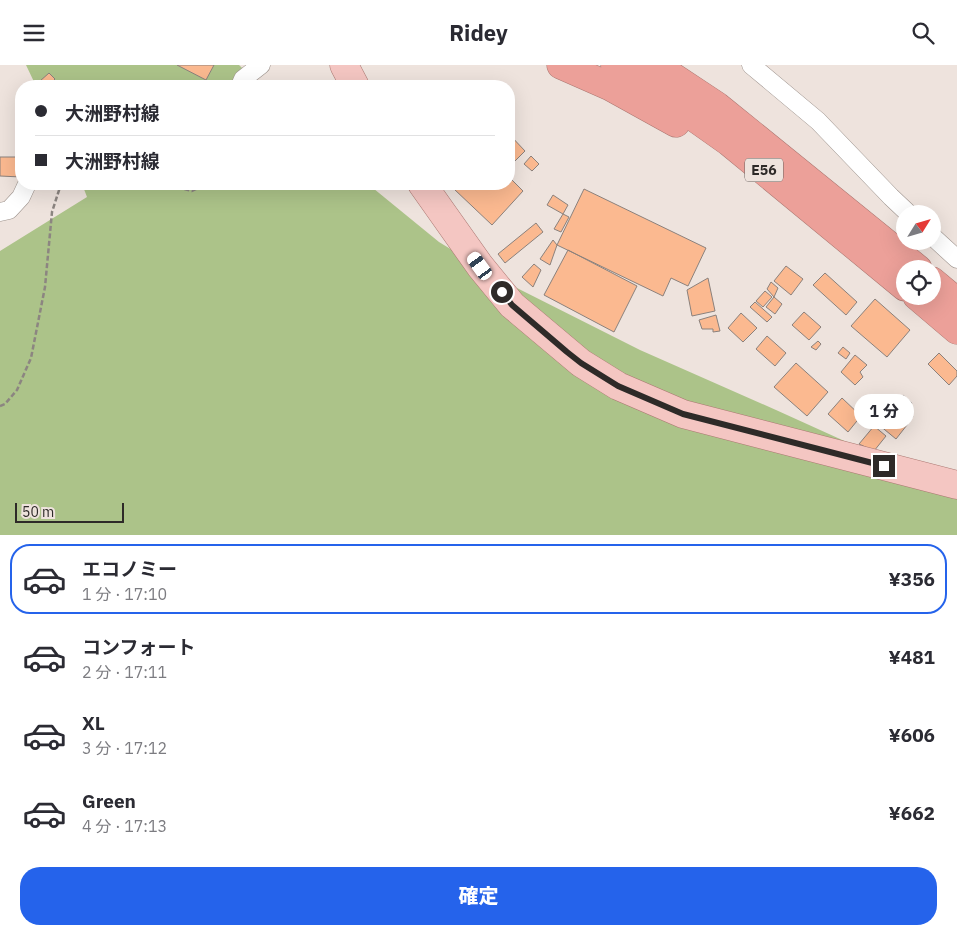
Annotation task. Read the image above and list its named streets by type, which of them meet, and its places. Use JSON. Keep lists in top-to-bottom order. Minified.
{"streets":{"highway":["E56"]},"scale_bar":"50 m","north":"top right","page":{"header":"Ridey","banner":["大洲野村線","大洲野村線"],"bubble":"1 分","scale":"50 m","list":[{"name":"エコノミー","note":"1 分 · 17:10","value":"¥356"},{"name":"コンフォート","note":"2 分 · 17:11","value":"¥481"},{"name":"XL","note":"3 分 · 17:12","value":"¥606"},{"name":"Green","note":"4 分 · 17:13","value":"¥662"}],"buttons":"確定"}}
